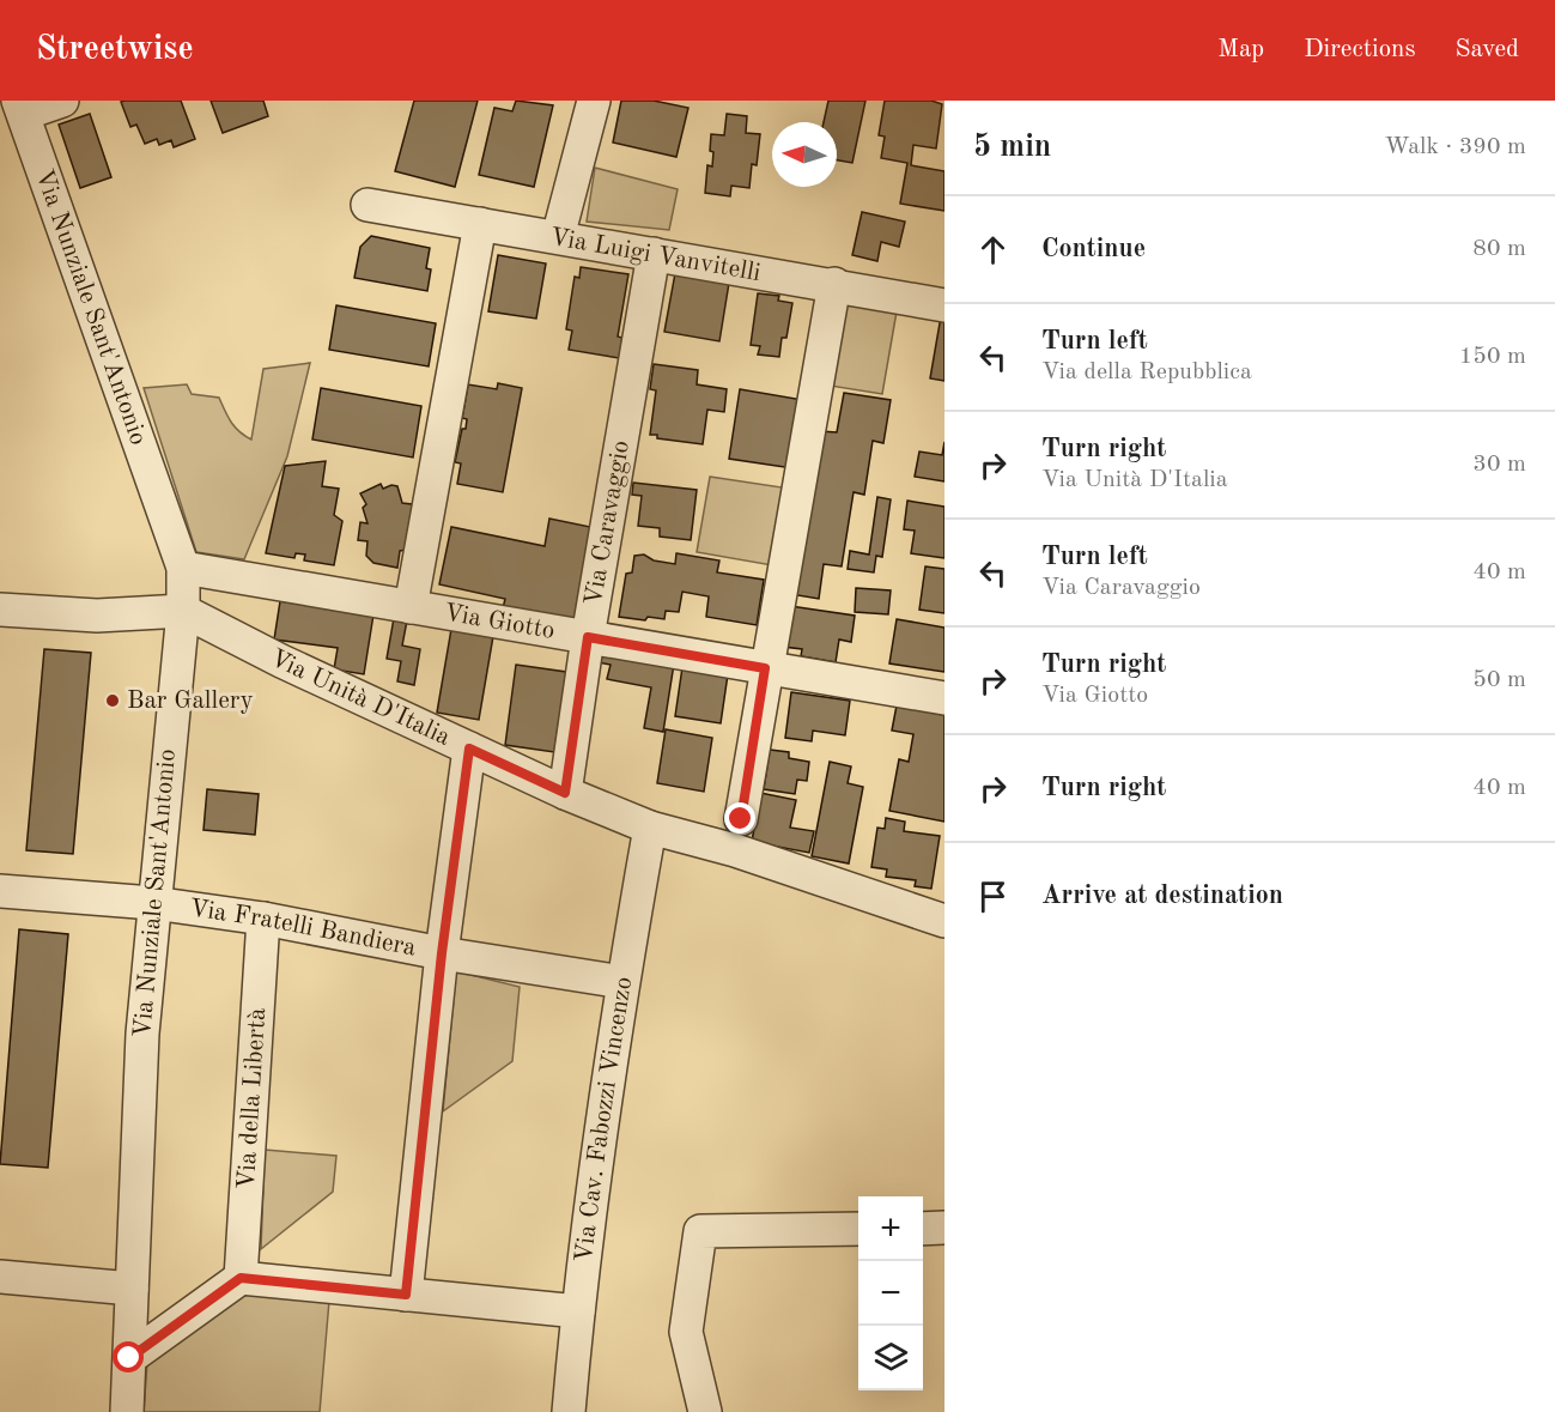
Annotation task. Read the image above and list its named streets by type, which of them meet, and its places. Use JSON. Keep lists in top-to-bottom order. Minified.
{"streets":{"street":["Via Luigi Vanvitelli","Via Nunziale Sant'Antonio","Via Caravaggio","Via Giotto","Via Unità D'Italia","Via Fratelli Bandiera","Via della Libertà","Via Cav. Fabozzi Vincenzo"]},"crossings":[["Via Luigi Vanvitelli","Via Caravaggio"],["Via Nunziale Sant'Antonio","Via Giotto"],["Via Nunziale Sant'Antonio","Via Unità D'Italia"],["Via Nunziale Sant'Antonio","Via Fratelli Bandiera"],["Via Caravaggio","Via Giotto"],["Via Caravaggio","Via Unità D'Italia"],["Via Unità D'Italia","Via Cav. Fabozzi Vincenzo"],["Via Fratelli Bandiera","Via della Libertà"],["Via Fratelli Bandiera","Via Cav. Fabozzi Vincenzo"]],"places":["Bar Gallery"],"north":"left","page":{"header":"Streetwise","nav":["Map","Directions","Saved"],"heading":["5 min","Walk · 390 m"],"list":[["Continue","80 m"],["Turn left","Via della Repubblica","150 m"],["Turn right","Via Unità D'Italia","30 m"],["Turn left","Via Caravaggio","40 m"],["Turn right","Via Giotto","50 m"],["Turn right","40 m"],"Arrive at destination"],"map_buttons":["+","−"]}}
